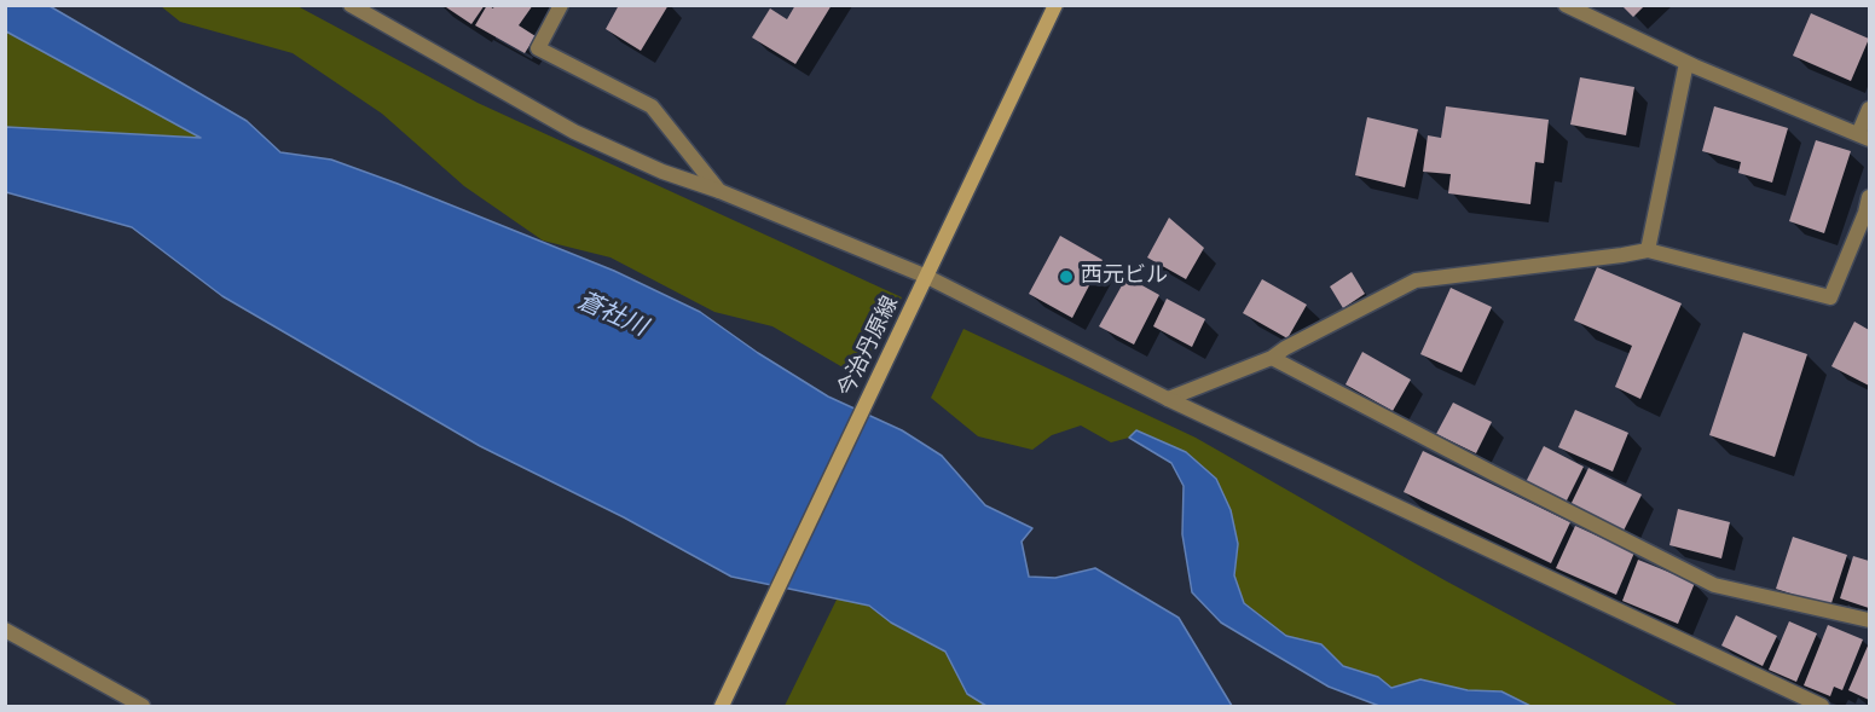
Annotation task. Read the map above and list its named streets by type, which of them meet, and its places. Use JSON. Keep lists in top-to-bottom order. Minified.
{"streets":{"main road":["今治丹原線"]},"water":["蒼社川"],"places":["西元ビル"]}
